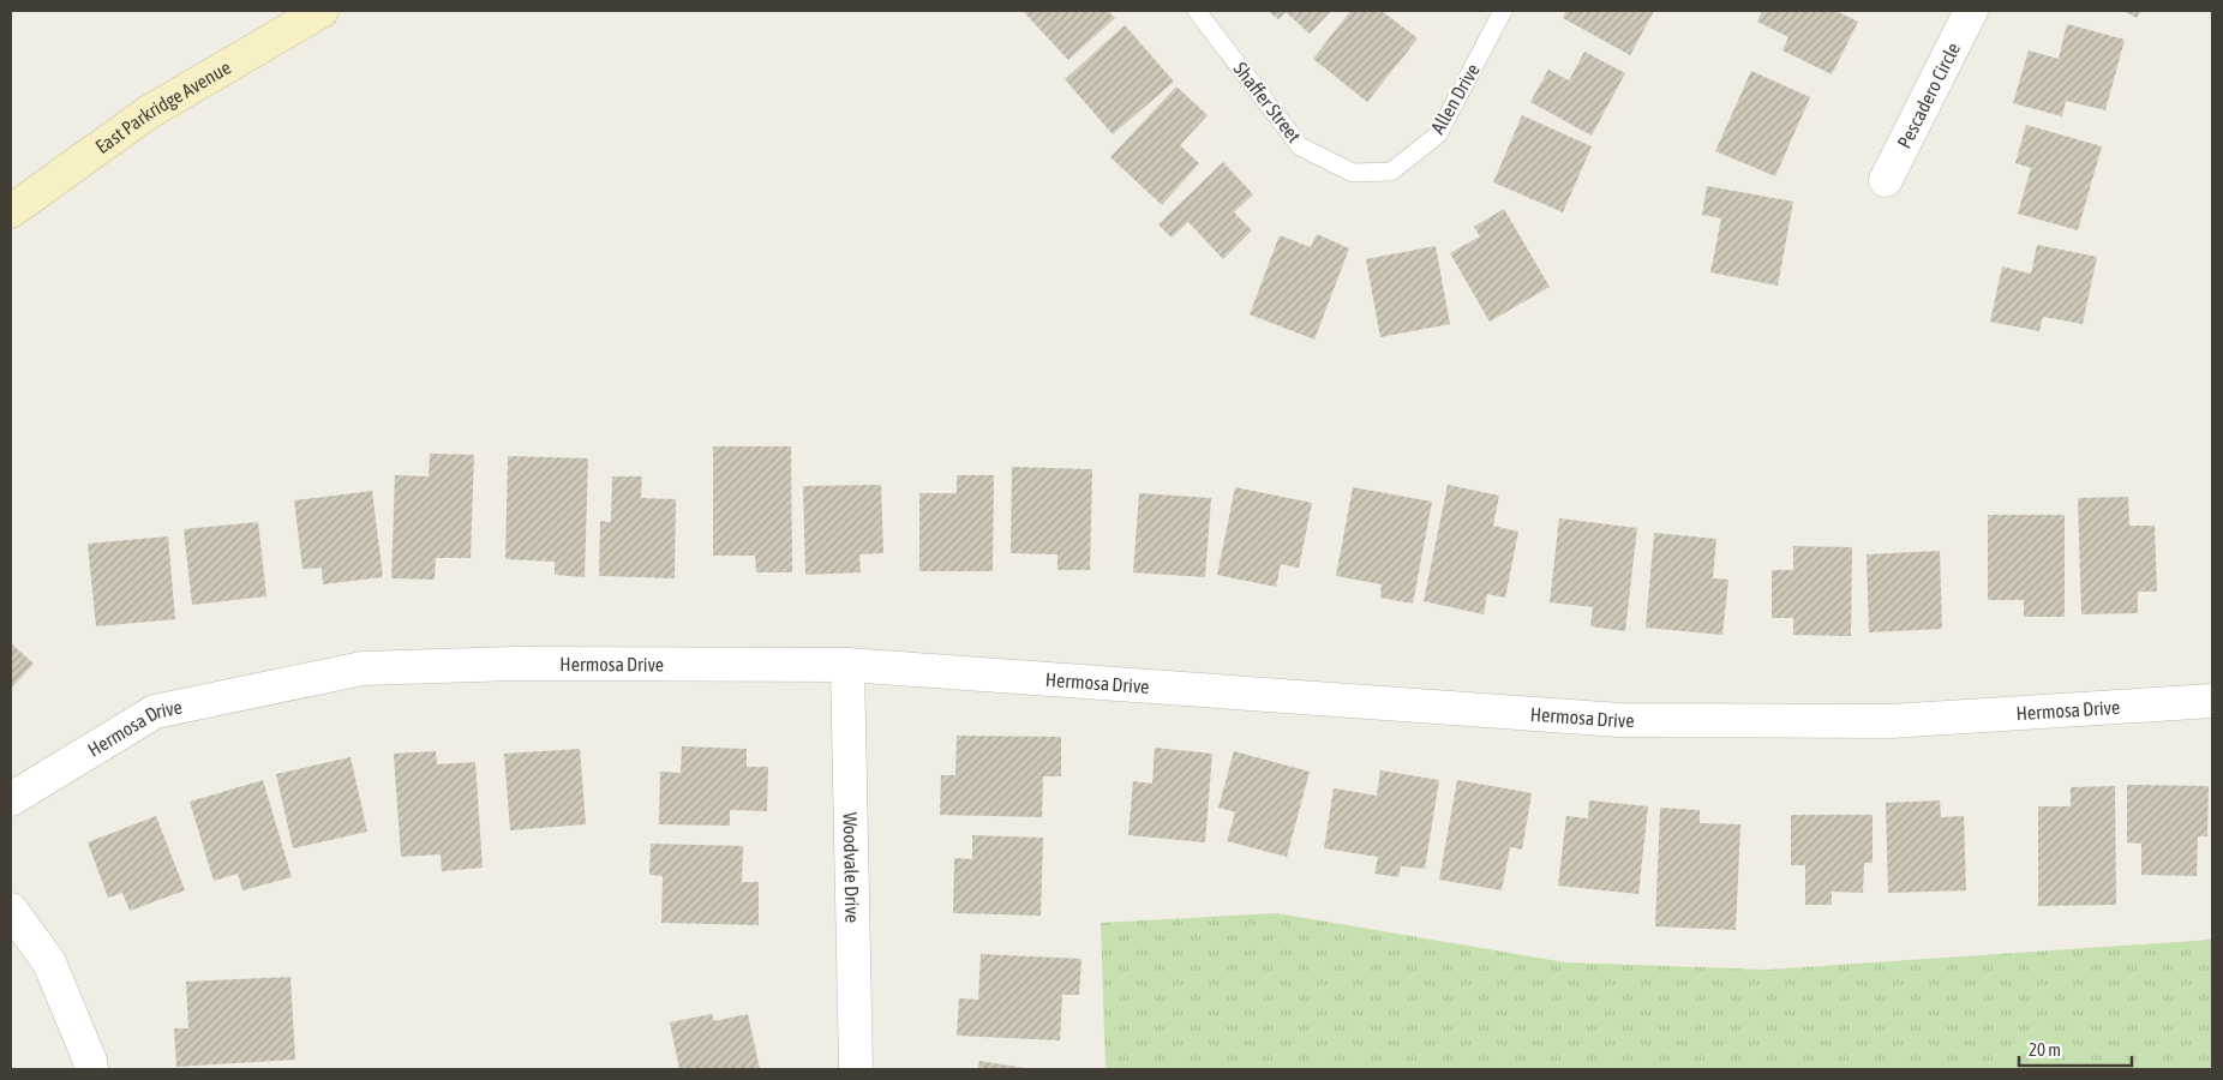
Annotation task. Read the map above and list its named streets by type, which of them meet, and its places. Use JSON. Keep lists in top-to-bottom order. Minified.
{"streets":{"main road":["East Parkridge Avenue"],"street":["Pescadero Circle","Hermosa Drive","Woodvale Drive"],"lane":["Allen Drive","Shaffer Street"]},"crossings":[["Allen Drive","Shaffer Street"],["Hermosa Drive","Woodvale Drive"]],"scale_bar":"20 m"}
